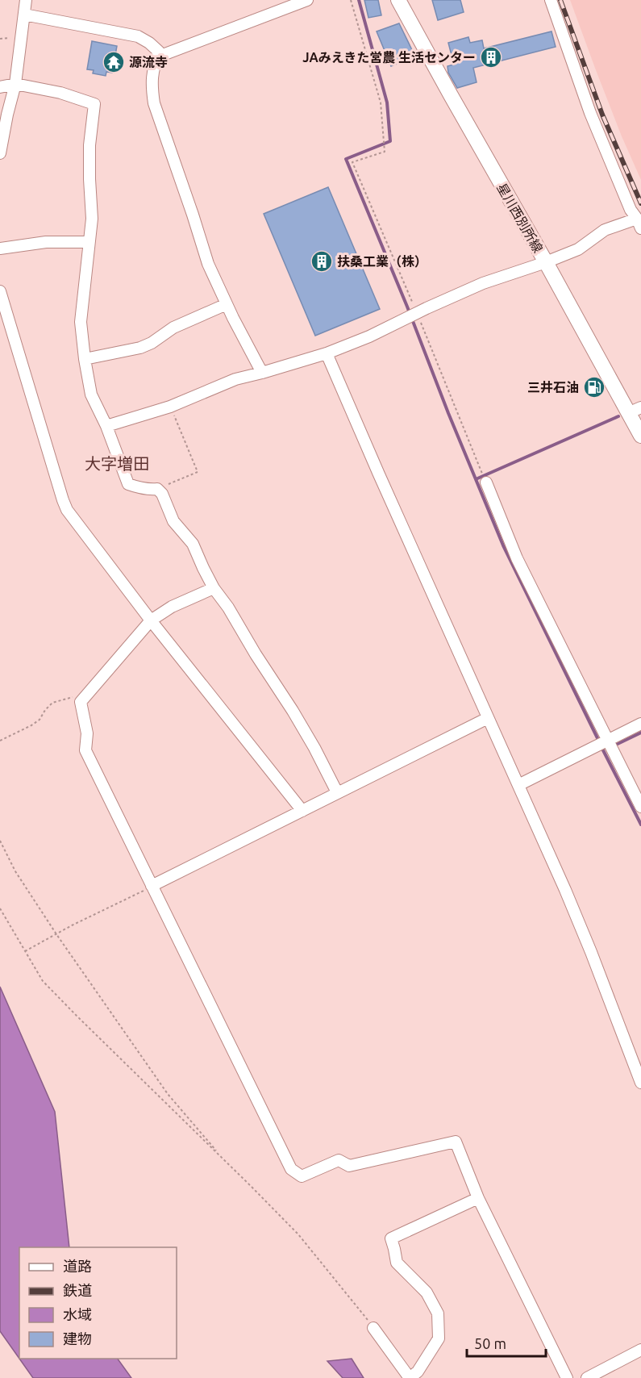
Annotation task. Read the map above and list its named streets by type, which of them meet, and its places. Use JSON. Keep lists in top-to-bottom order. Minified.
{"streets":{"main road":["星川西別所線"]},"districts":["大字増田"],"places":{"building":["JAみえきた営農 生活センター","扶桑工業（株）"],"temple":["源流寺"],"fuel station":["三井石油"]},"legend":["道路","鉄道","水域","建物"],"scale_bar":"50 m"}
